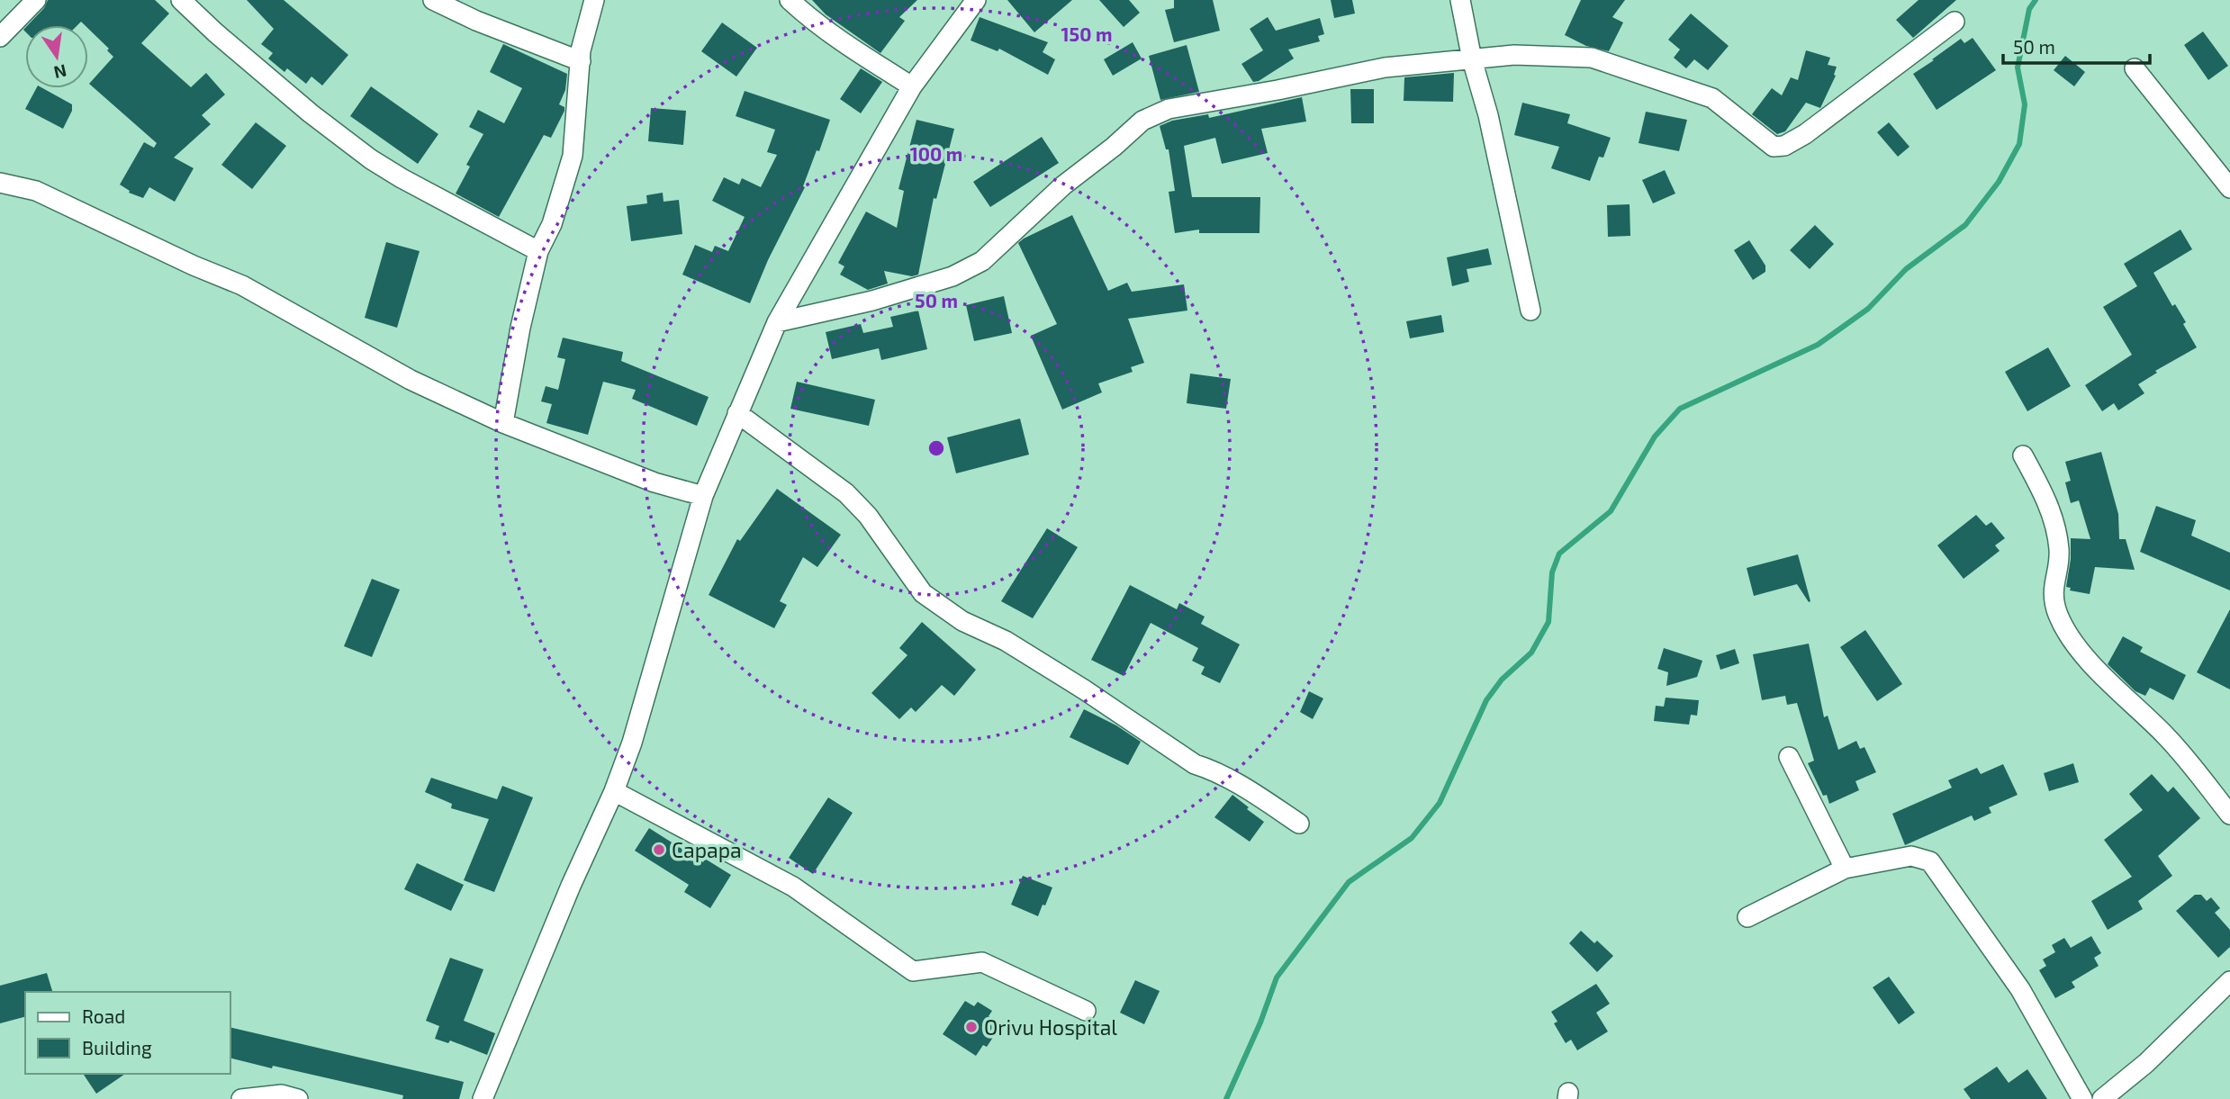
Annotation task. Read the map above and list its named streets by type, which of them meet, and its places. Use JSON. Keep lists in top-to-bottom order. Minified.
{"places":["Capapa","Orivu Hospital"],"legend":["Road","Building"],"scale_bar":"50 m","north":"bottom","rings":["150 m","100 m","50 m"]}
